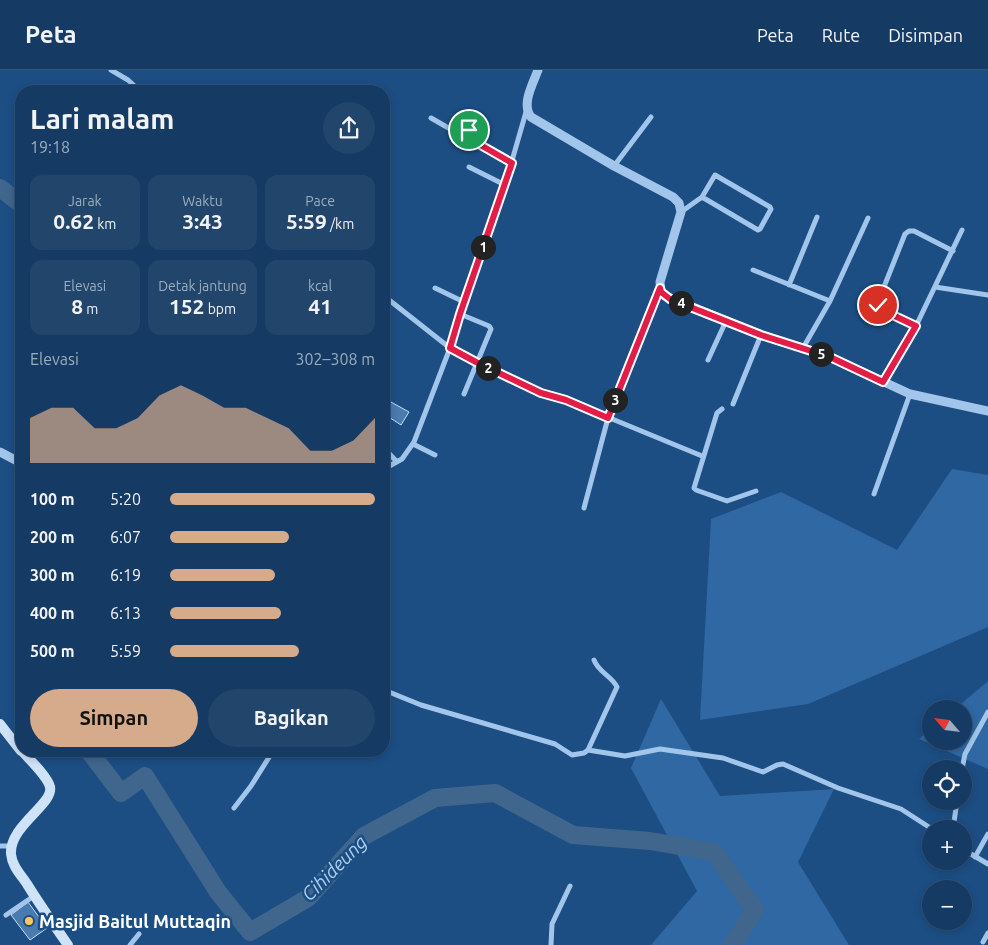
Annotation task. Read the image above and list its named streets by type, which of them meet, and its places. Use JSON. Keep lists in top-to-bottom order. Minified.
{"water":["Cihideung"],"places":["Masjid Baitul Muttaqin"],"north":"top left","page":{"header":"Peta","nav":["Peta","Rute","Disimpan"],"heading":["Lari malam","19:18"],"stats":[["Jarak","0.62 km"],["Waktu","3:43"],["Pace","5:59 /km"],["Elevasi","8 m"],["Detak jantung","152 bpm"],["kcal","41"]],"pins":["1","4","5","2","3"],"chart":["Elevasi","302–308 m"],"list":[{"name":"100 m","note":"5:20"},{"name":"200 m","note":"6:07"},{"name":"300 m","note":"6:19"},{"name":"400 m","note":"6:13"},{"name":"500 m","note":"5:59"}],"buttons":["Simpan","Bagikan"],"map_buttons":["+","−"]}}
